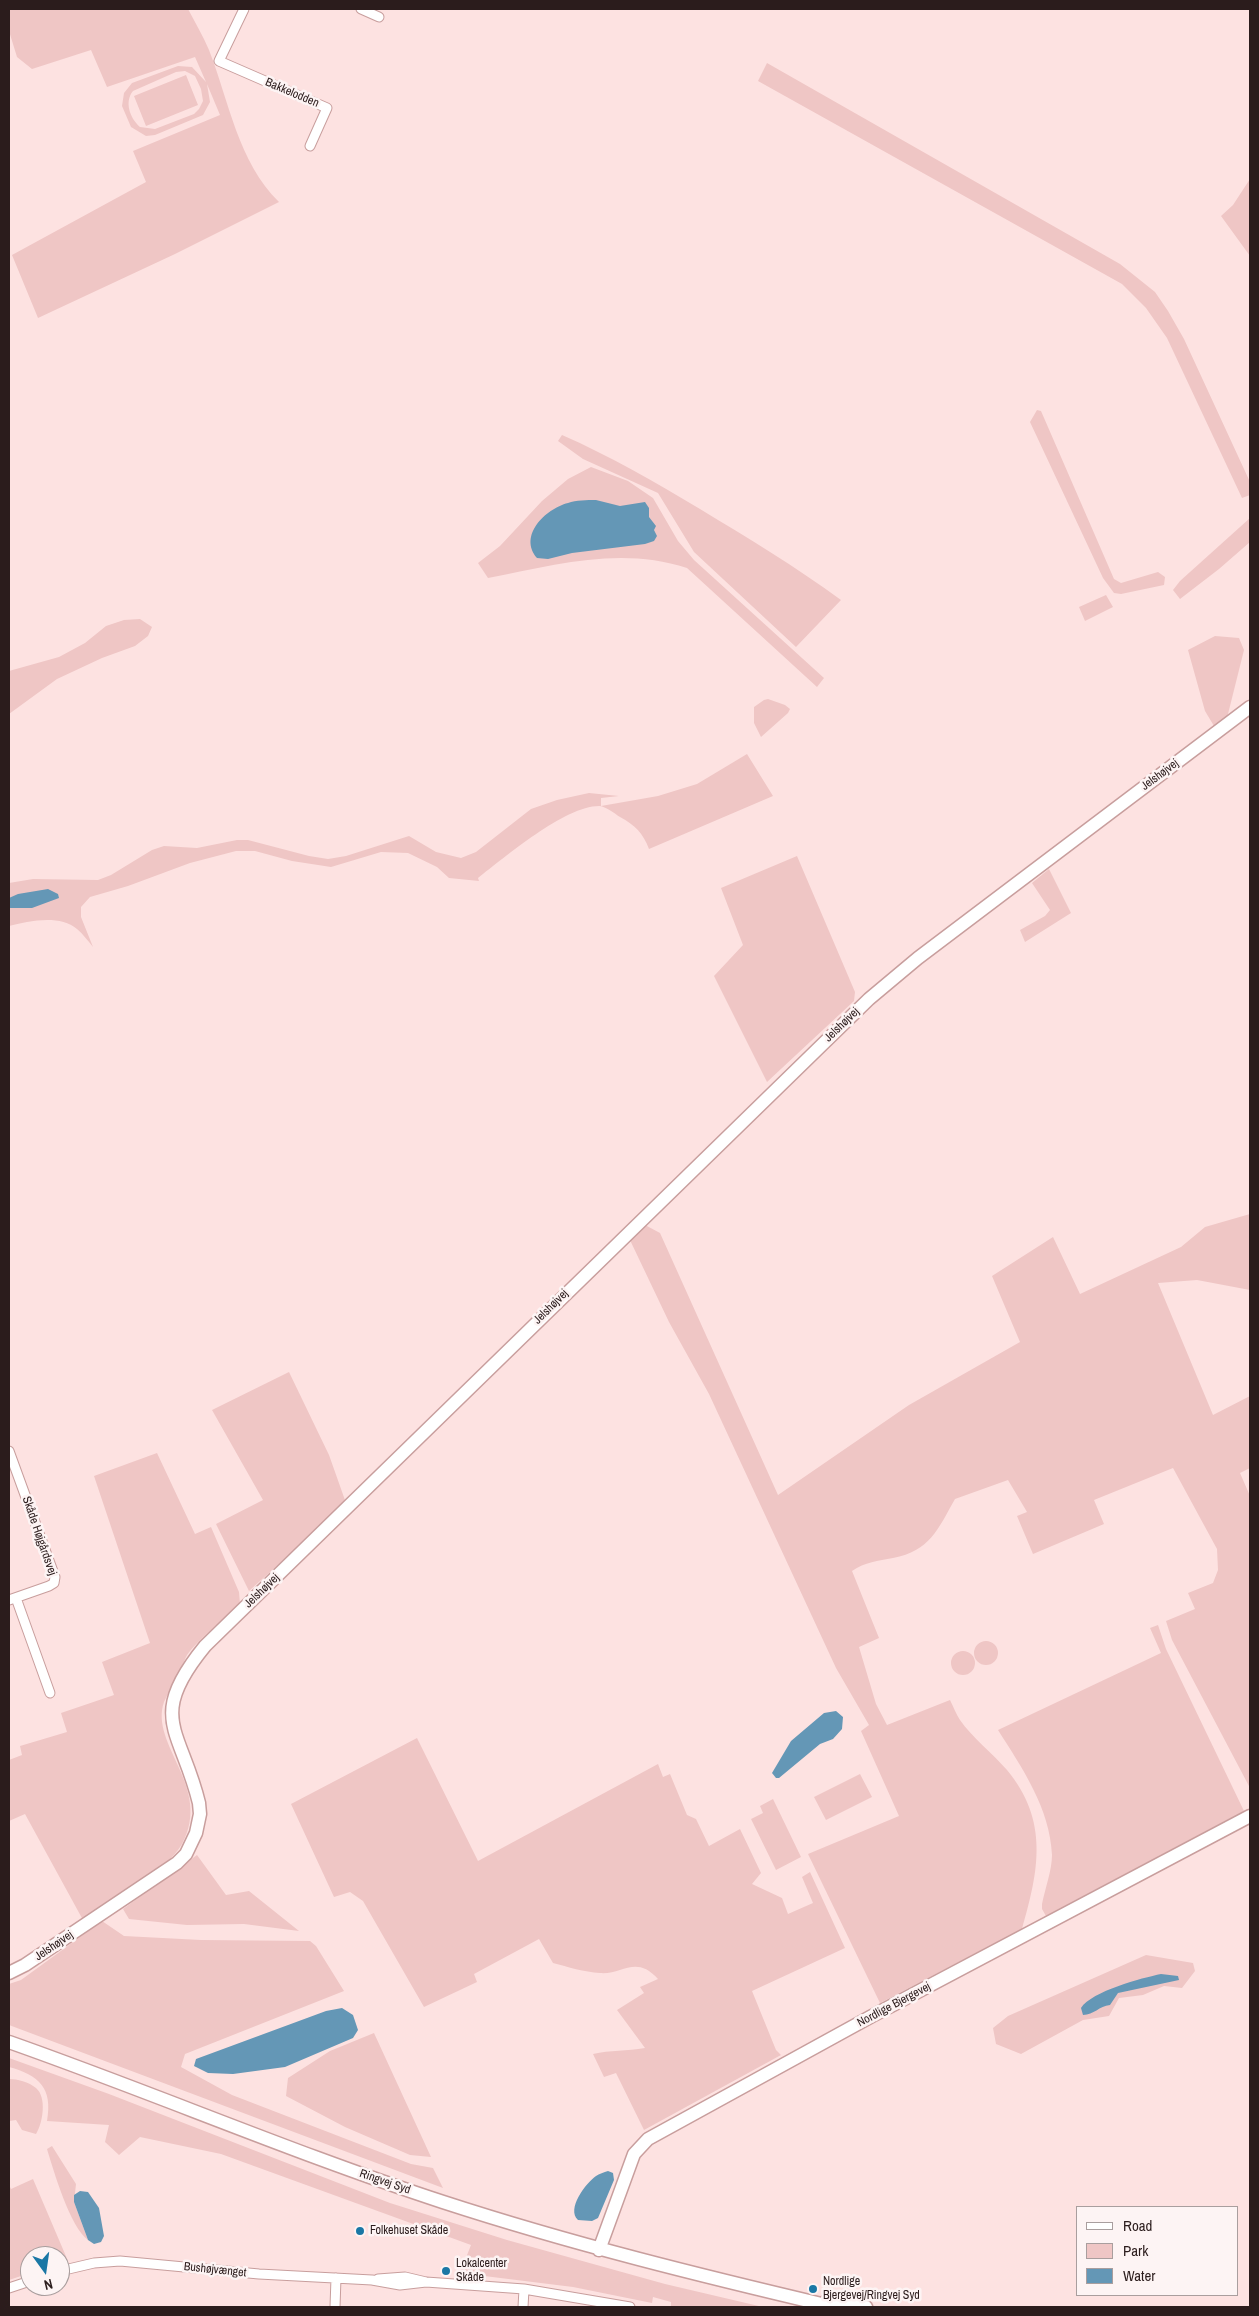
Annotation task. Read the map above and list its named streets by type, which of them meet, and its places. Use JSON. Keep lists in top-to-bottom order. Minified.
{"streets":{"street":["Bakkelodden","Jelshøjvej","Skåde Højgårdsvej","Nordlige Bjergevej","Ringvej Syd","Bushøjvænget"]},"crossings":[["Nordlige Bjergevej","Ringvej Syd"]],"places":["Folkehuset Skåde","Lokalcenter Skåde","Nordlige Bjergevej/Ringvej Syd"],"legend":["Road","Park","Water"],"north":"bottom"}
